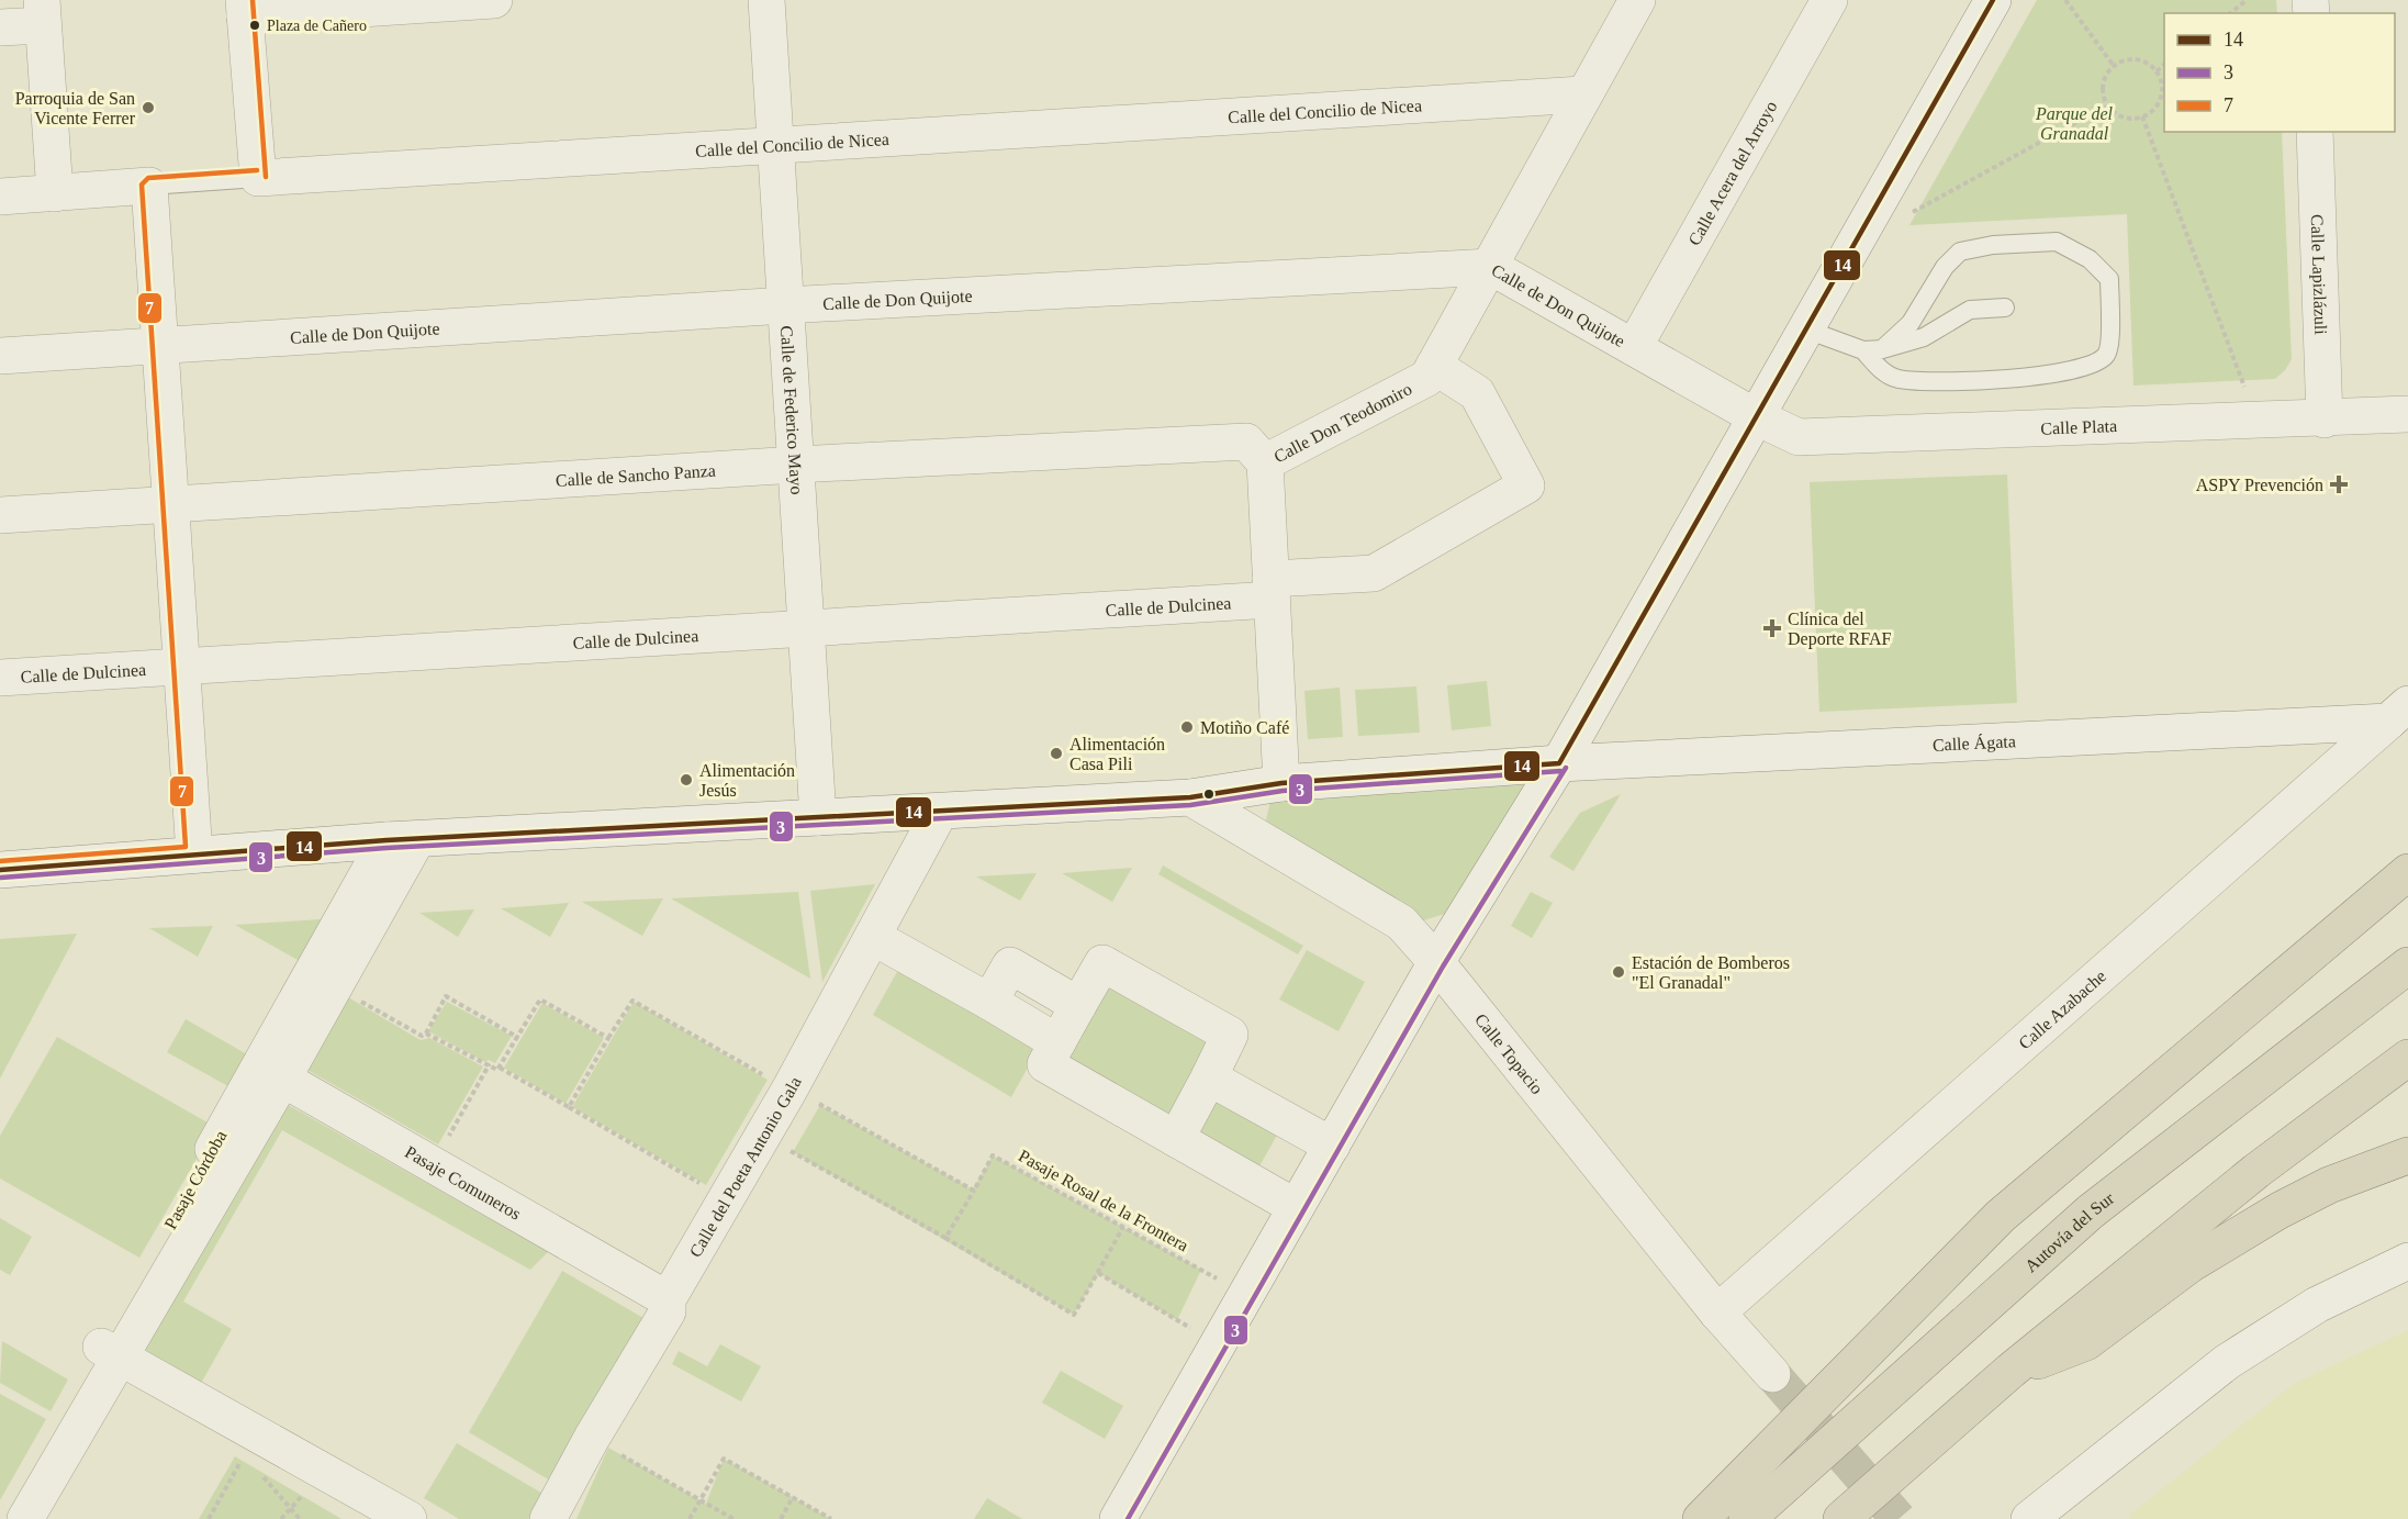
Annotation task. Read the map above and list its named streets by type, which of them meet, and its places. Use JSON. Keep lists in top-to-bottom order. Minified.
{"streets":{"highway":["Autovía del Sur"],"street":["Calle del Concilio de Nicea","Calle Acera del Arroyo","Calle Lapizlázuli","Calle de Don Quijote","Calle de Federico Mayo","Calle Don Teodomiro","Calle Plata","Calle de Sancho Panza","Calle de Dulcinea","Calle Ágata","Calle Azabache","Calle Topacio","Calle del Poeta Antonio Gala","Pasaje Córdoba","Pasaje Comuneros"],"path":["Pasaje Rosal de la Frontera"]},"crossings":[["Calle del Concilio de Nicea","Calle de Federico Mayo"],["Calle del Concilio de Nicea","Calle Don Teodomiro"],["Calle Acera del Arroyo","Calle de Don Quijote"],["Calle Lapizlázuli","Calle Plata"],["Calle de Don Quijote","Calle de Federico Mayo"],["Calle de Don Quijote","Calle Don Teodomiro"],["Calle de Don Quijote","Calle Plata"],["Calle de Federico Mayo","Calle de Sancho Panza"],["Calle de Federico Mayo","Calle de Dulcinea"],["Calle de Federico Mayo","Calle Ágata"],["Calle Don Teodomiro","Calle de Sancho Panza"],["Calle Don Teodomiro","Calle de Dulcinea"],["Calle Don Teodomiro","Calle Ágata"],["Calle Ágata","Calle Azabache"],["Calle Ágata","Calle Topacio"],["Calle Ágata","Calle del Poeta Antonio Gala"],["Calle Ágata","Pasaje Córdoba"],["Calle Azabache","Calle Topacio"],["Calle del Poeta Antonio Gala","Pasaje Comuneros"],["Pasaje Córdoba","Pasaje Comuneros"]],"parks":["Parque del Granadal"],"places":{"other":["Plaza de Cañero","Parroquia de San Vicente Ferrer","Motiño Café","Alimentación Casa Pili","Alimentación Jesús","Estación de Bomberos \"El Granadal\""],"health":["ASPY Prevención","Clínica del Deporte RFAF"]},"lines":["transit line 14","transit line 7","transit line 3"],"legend":["14","3","7"]}
